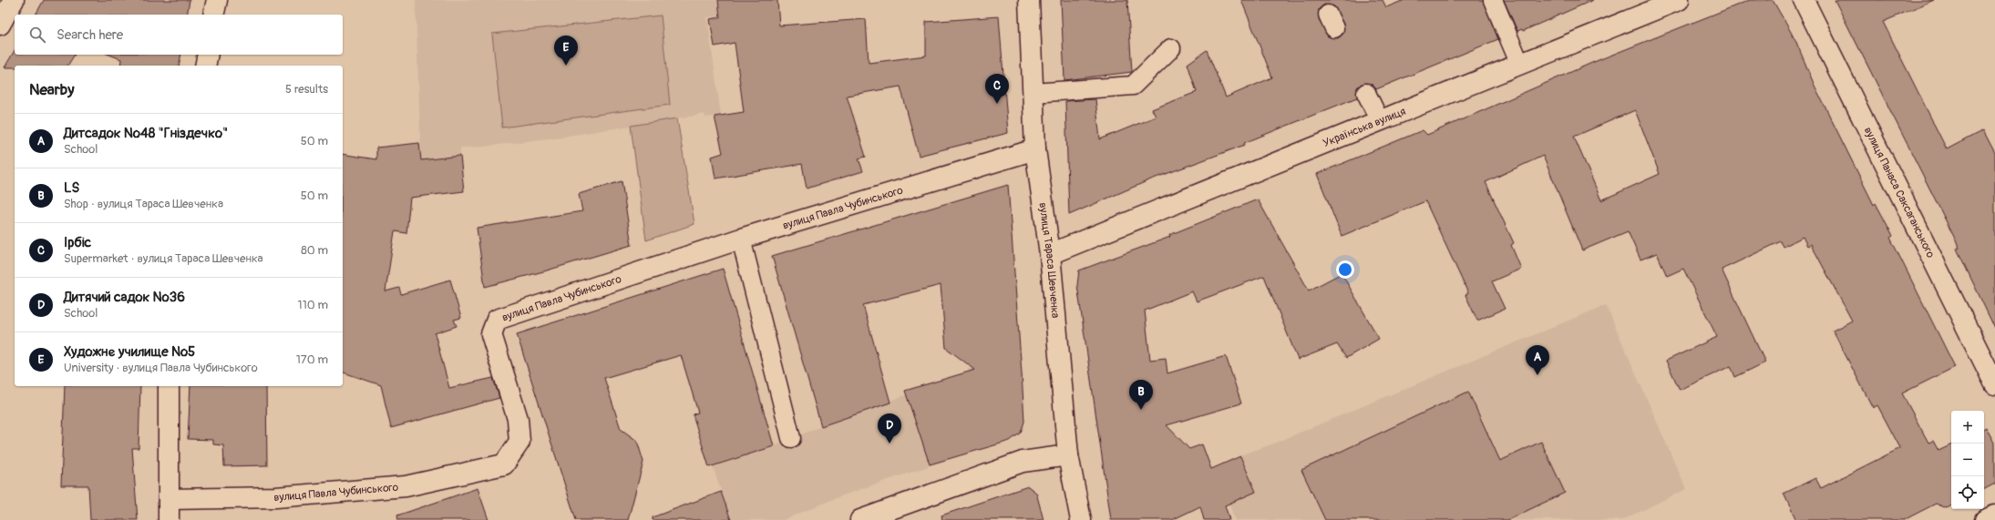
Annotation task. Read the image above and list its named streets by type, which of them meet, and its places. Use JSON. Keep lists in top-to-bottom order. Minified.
{"streets":{"street":["Українська вулиця","вулиця Панаса Саксаганського","вулиця Павла Чубинського","вулиця Тараса Шевченка"]},"crossings":[["Українська вулиця","вулиця Тараса Шевченка"],["вулиця Павла Чубинського","вулиця Тараса Шевченка"]],"page":{"search":"Search here","pins":["E","C","A","B","D"],"heading":["Nearby","5 results"],"list":[{"mark":"A","name":"Дитсадок №48 \"Гніздечко\"","note":"School","value":"50 m"},{"mark":"B","name":"LS","note":"Shop · вулиця Тараса Шевченка","value":"50 m"},{"mark":"C","name":"Ірбіс","note":"Supermarket · вулиця Тараса Шевченка","value":"80 m"},{"mark":"D","name":"Дитячий садок №36","note":"School","value":"110 m"},{"mark":"E","name":"Художнє училище №5","note":"University · вулиця Павла Чубинського","value":"170 m"}],"map_buttons":["+","−"]}}
